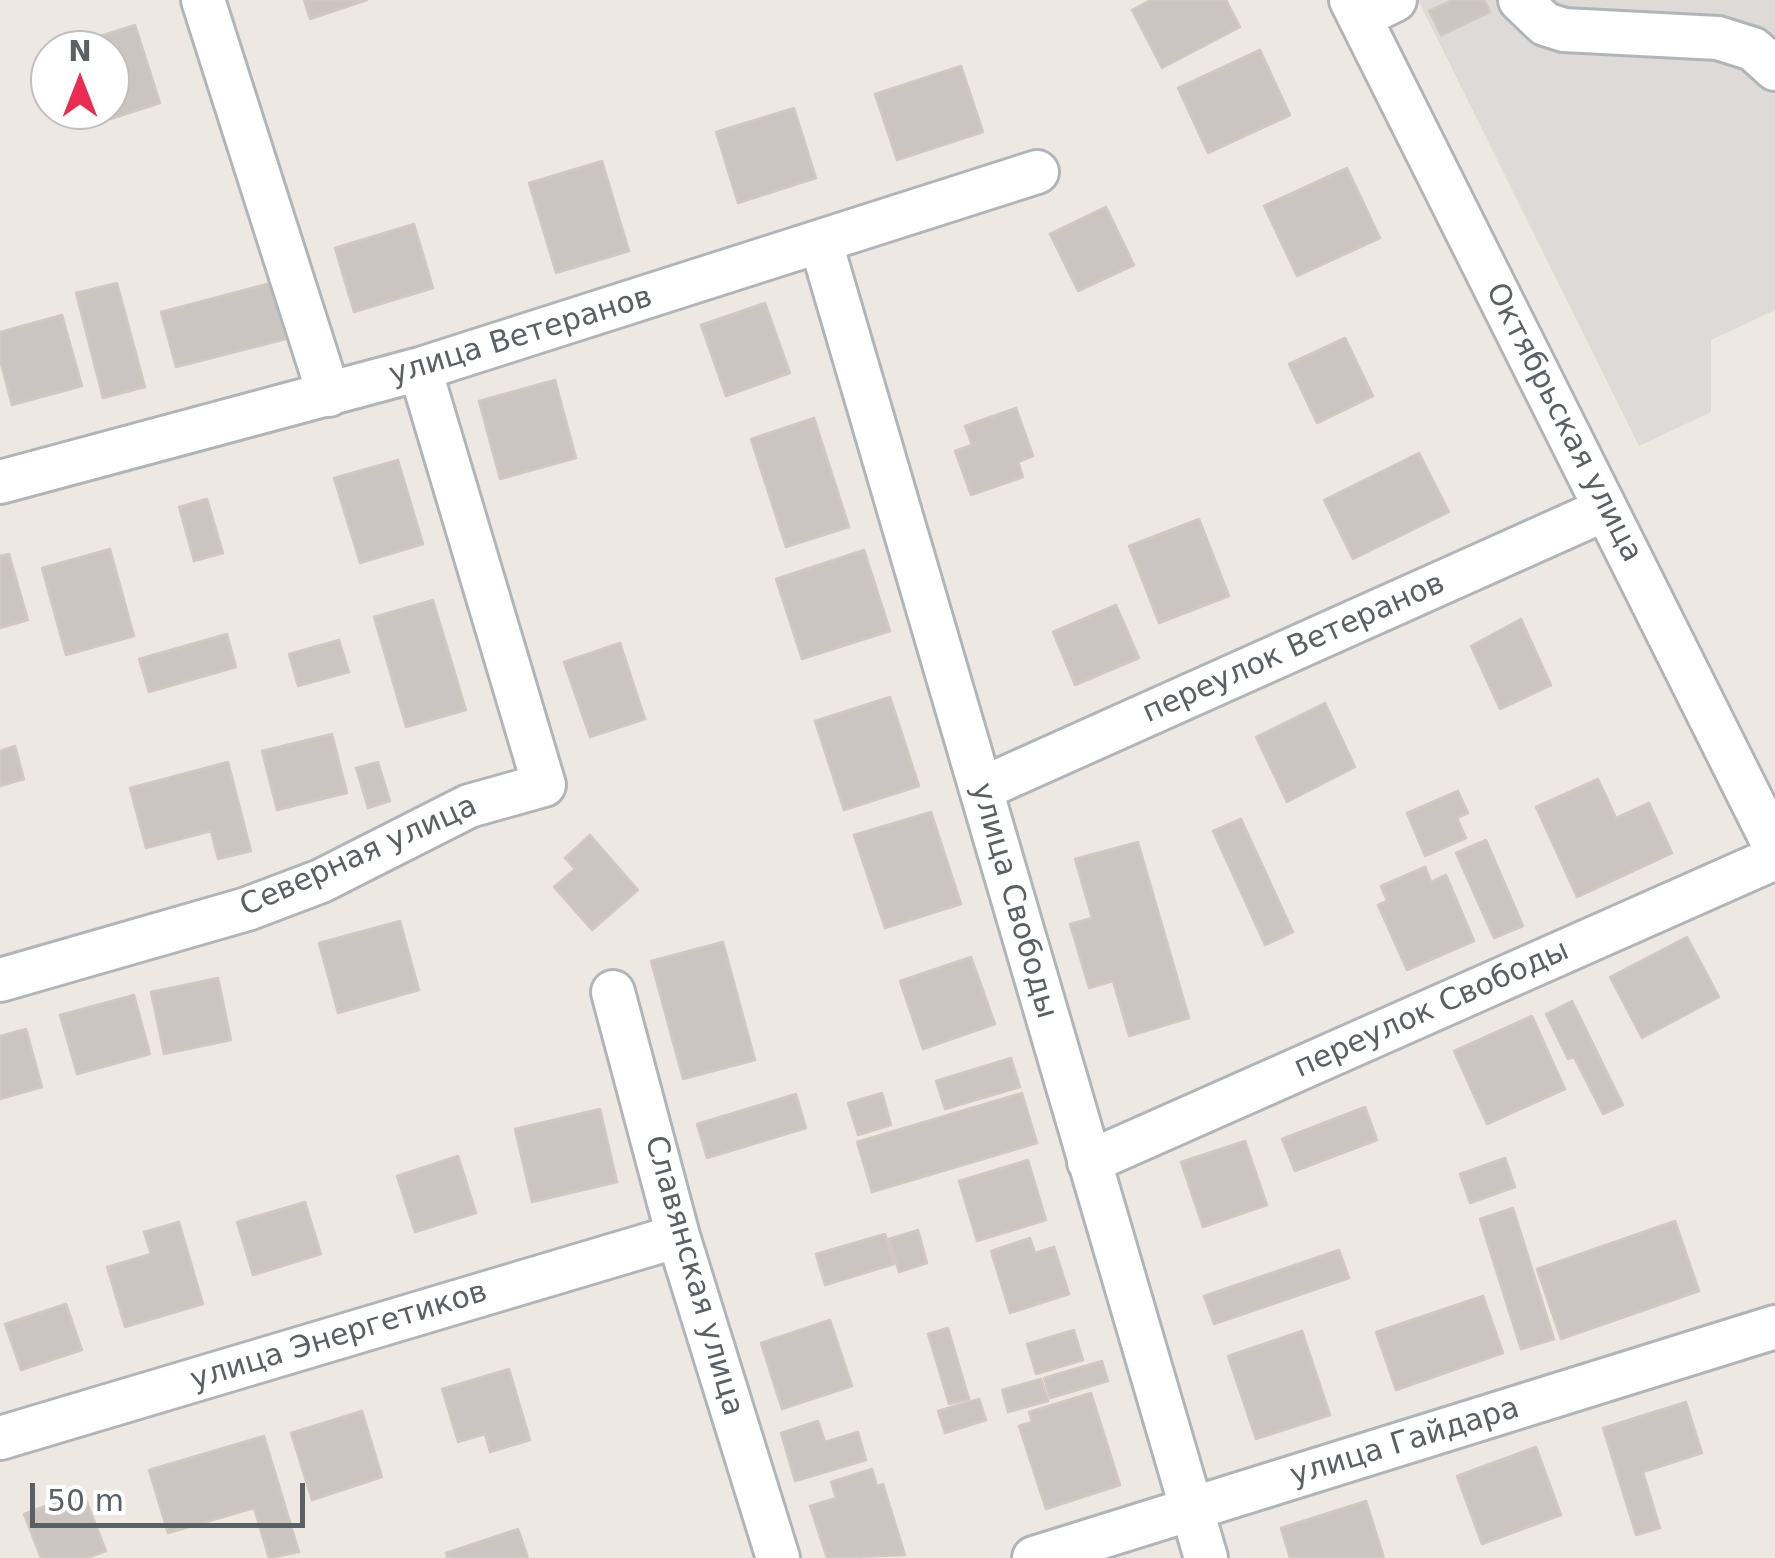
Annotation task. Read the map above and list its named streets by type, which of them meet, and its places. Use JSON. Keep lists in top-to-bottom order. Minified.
{"streets":{"street":["улица Ветеранов","Октябрьская улица","переулок Ветеранов","Северная улица","улица Свободы","переулок Свободы","Славянская улица","улица Энергетиков","улица Гайдара"]},"crossings":[["улица Ветеранов","Северная улица"],["улица Ветеранов","улица Свободы"],["Октябрьская улица","переулок Ветеранов"],["Октябрьская улица","переулок Свободы"],["переулок Ветеранов","улица Свободы"],["улица Свободы","переулок Свободы"],["улица Свободы","улица Гайдара"],["Славянская улица","улица Энергетиков"]],"scale_bar":"50 m","north":"top"}
